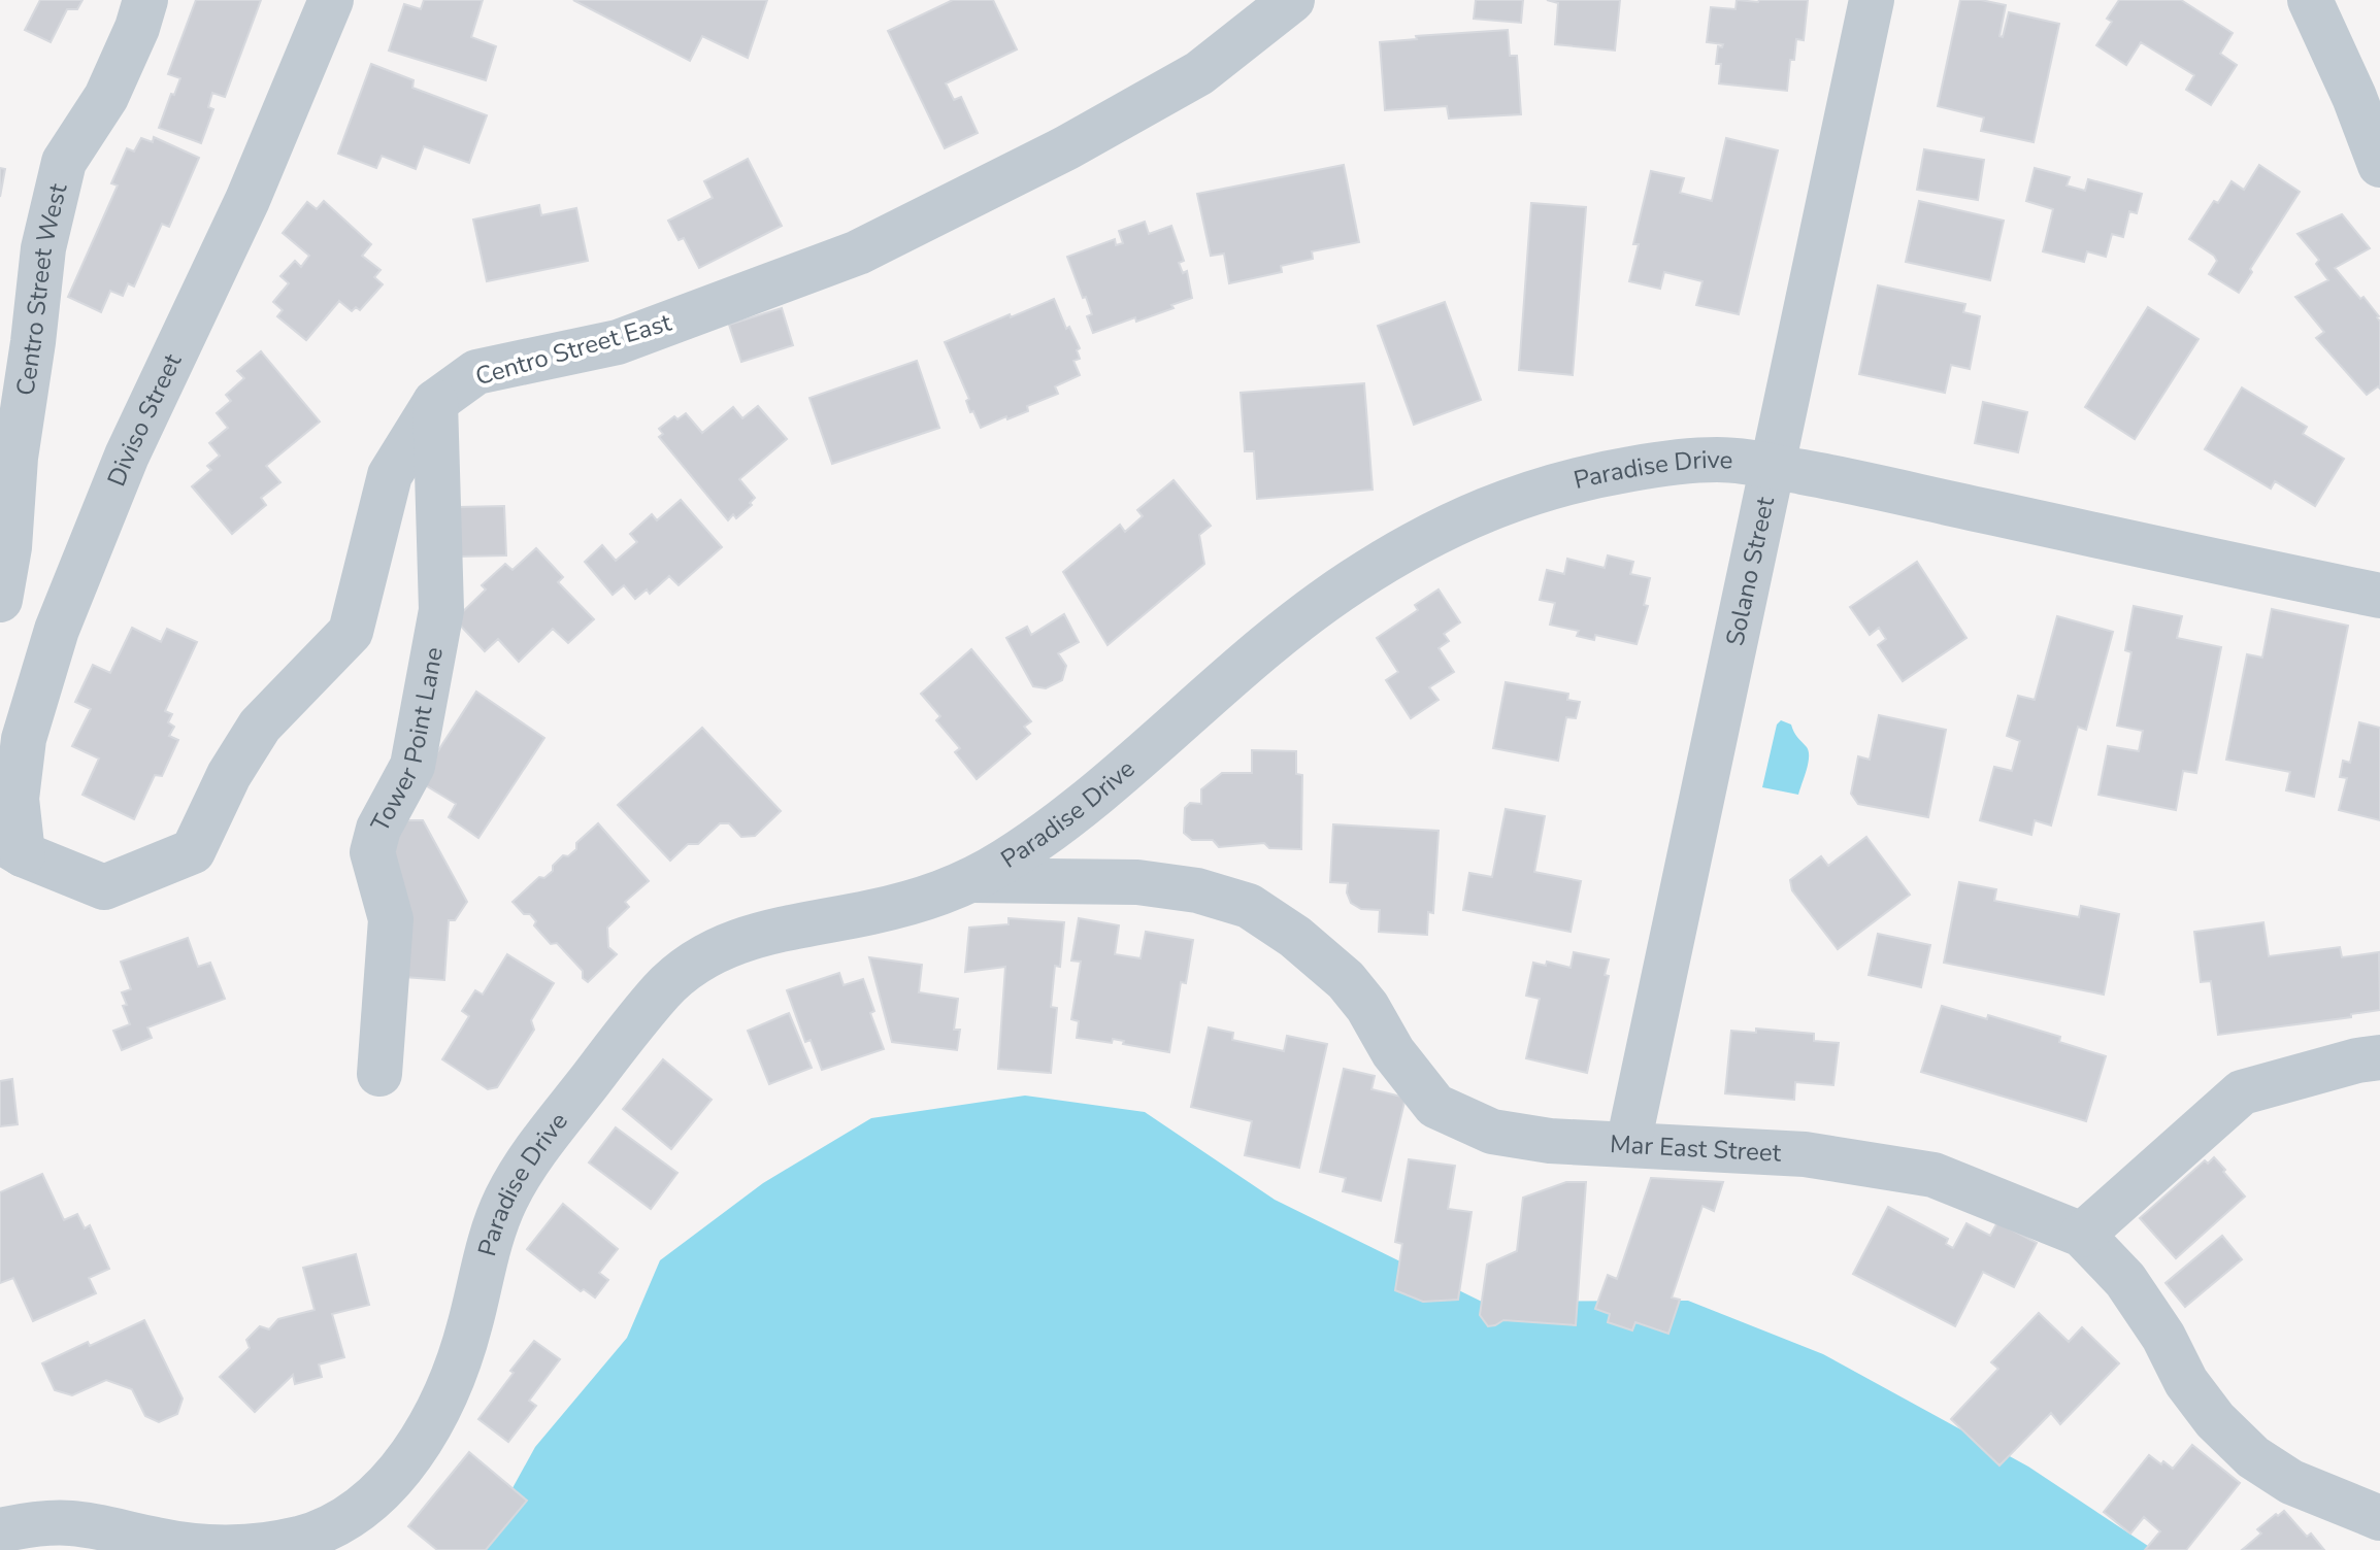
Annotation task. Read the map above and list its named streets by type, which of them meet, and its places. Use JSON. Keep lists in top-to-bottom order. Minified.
{"streets":{"street":["Centro Street West","Centro Street East","Diviso Street","Paradise Drive","Solano Street","Tower Point Lane","Mar East Street"]},"crossings":[["Centro Street East","Diviso Street"],["Centro Street East","Tower Point Lane"],["Paradise Drive","Solano Street"],["Paradise Drive","Mar East Street"],["Solano Street","Mar East Street"]]}
